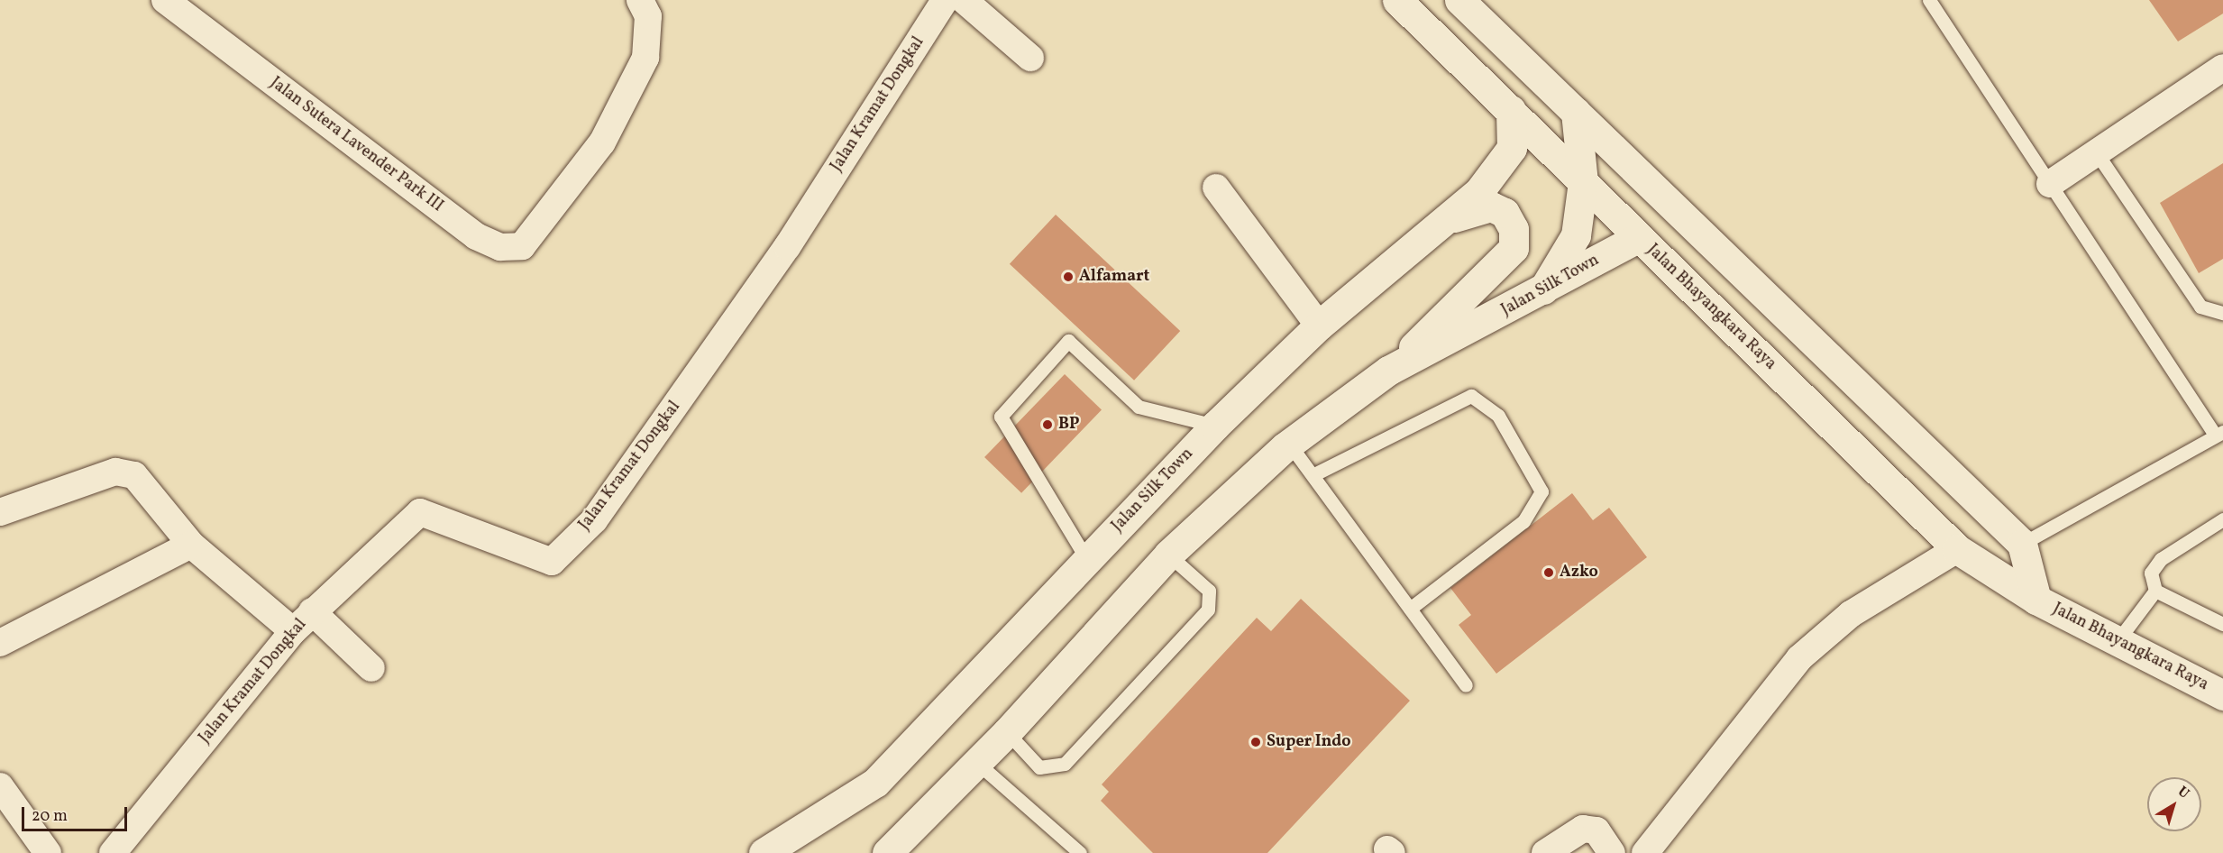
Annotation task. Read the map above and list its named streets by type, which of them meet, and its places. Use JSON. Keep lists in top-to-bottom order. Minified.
{"streets":{"main road":["Jalan Silk Town","Jalan Bhayangkara Raya"],"street":["Jalan Kramat Dongkal","Jalan Sutera Lavender Park III"]},"crossings":[["Jalan Silk Town","Jalan Bhayangkara Raya"]],"places":["Alfamart","BP","Azko","Super Indo"],"scale_bar":"20 m","north":"top right"}
